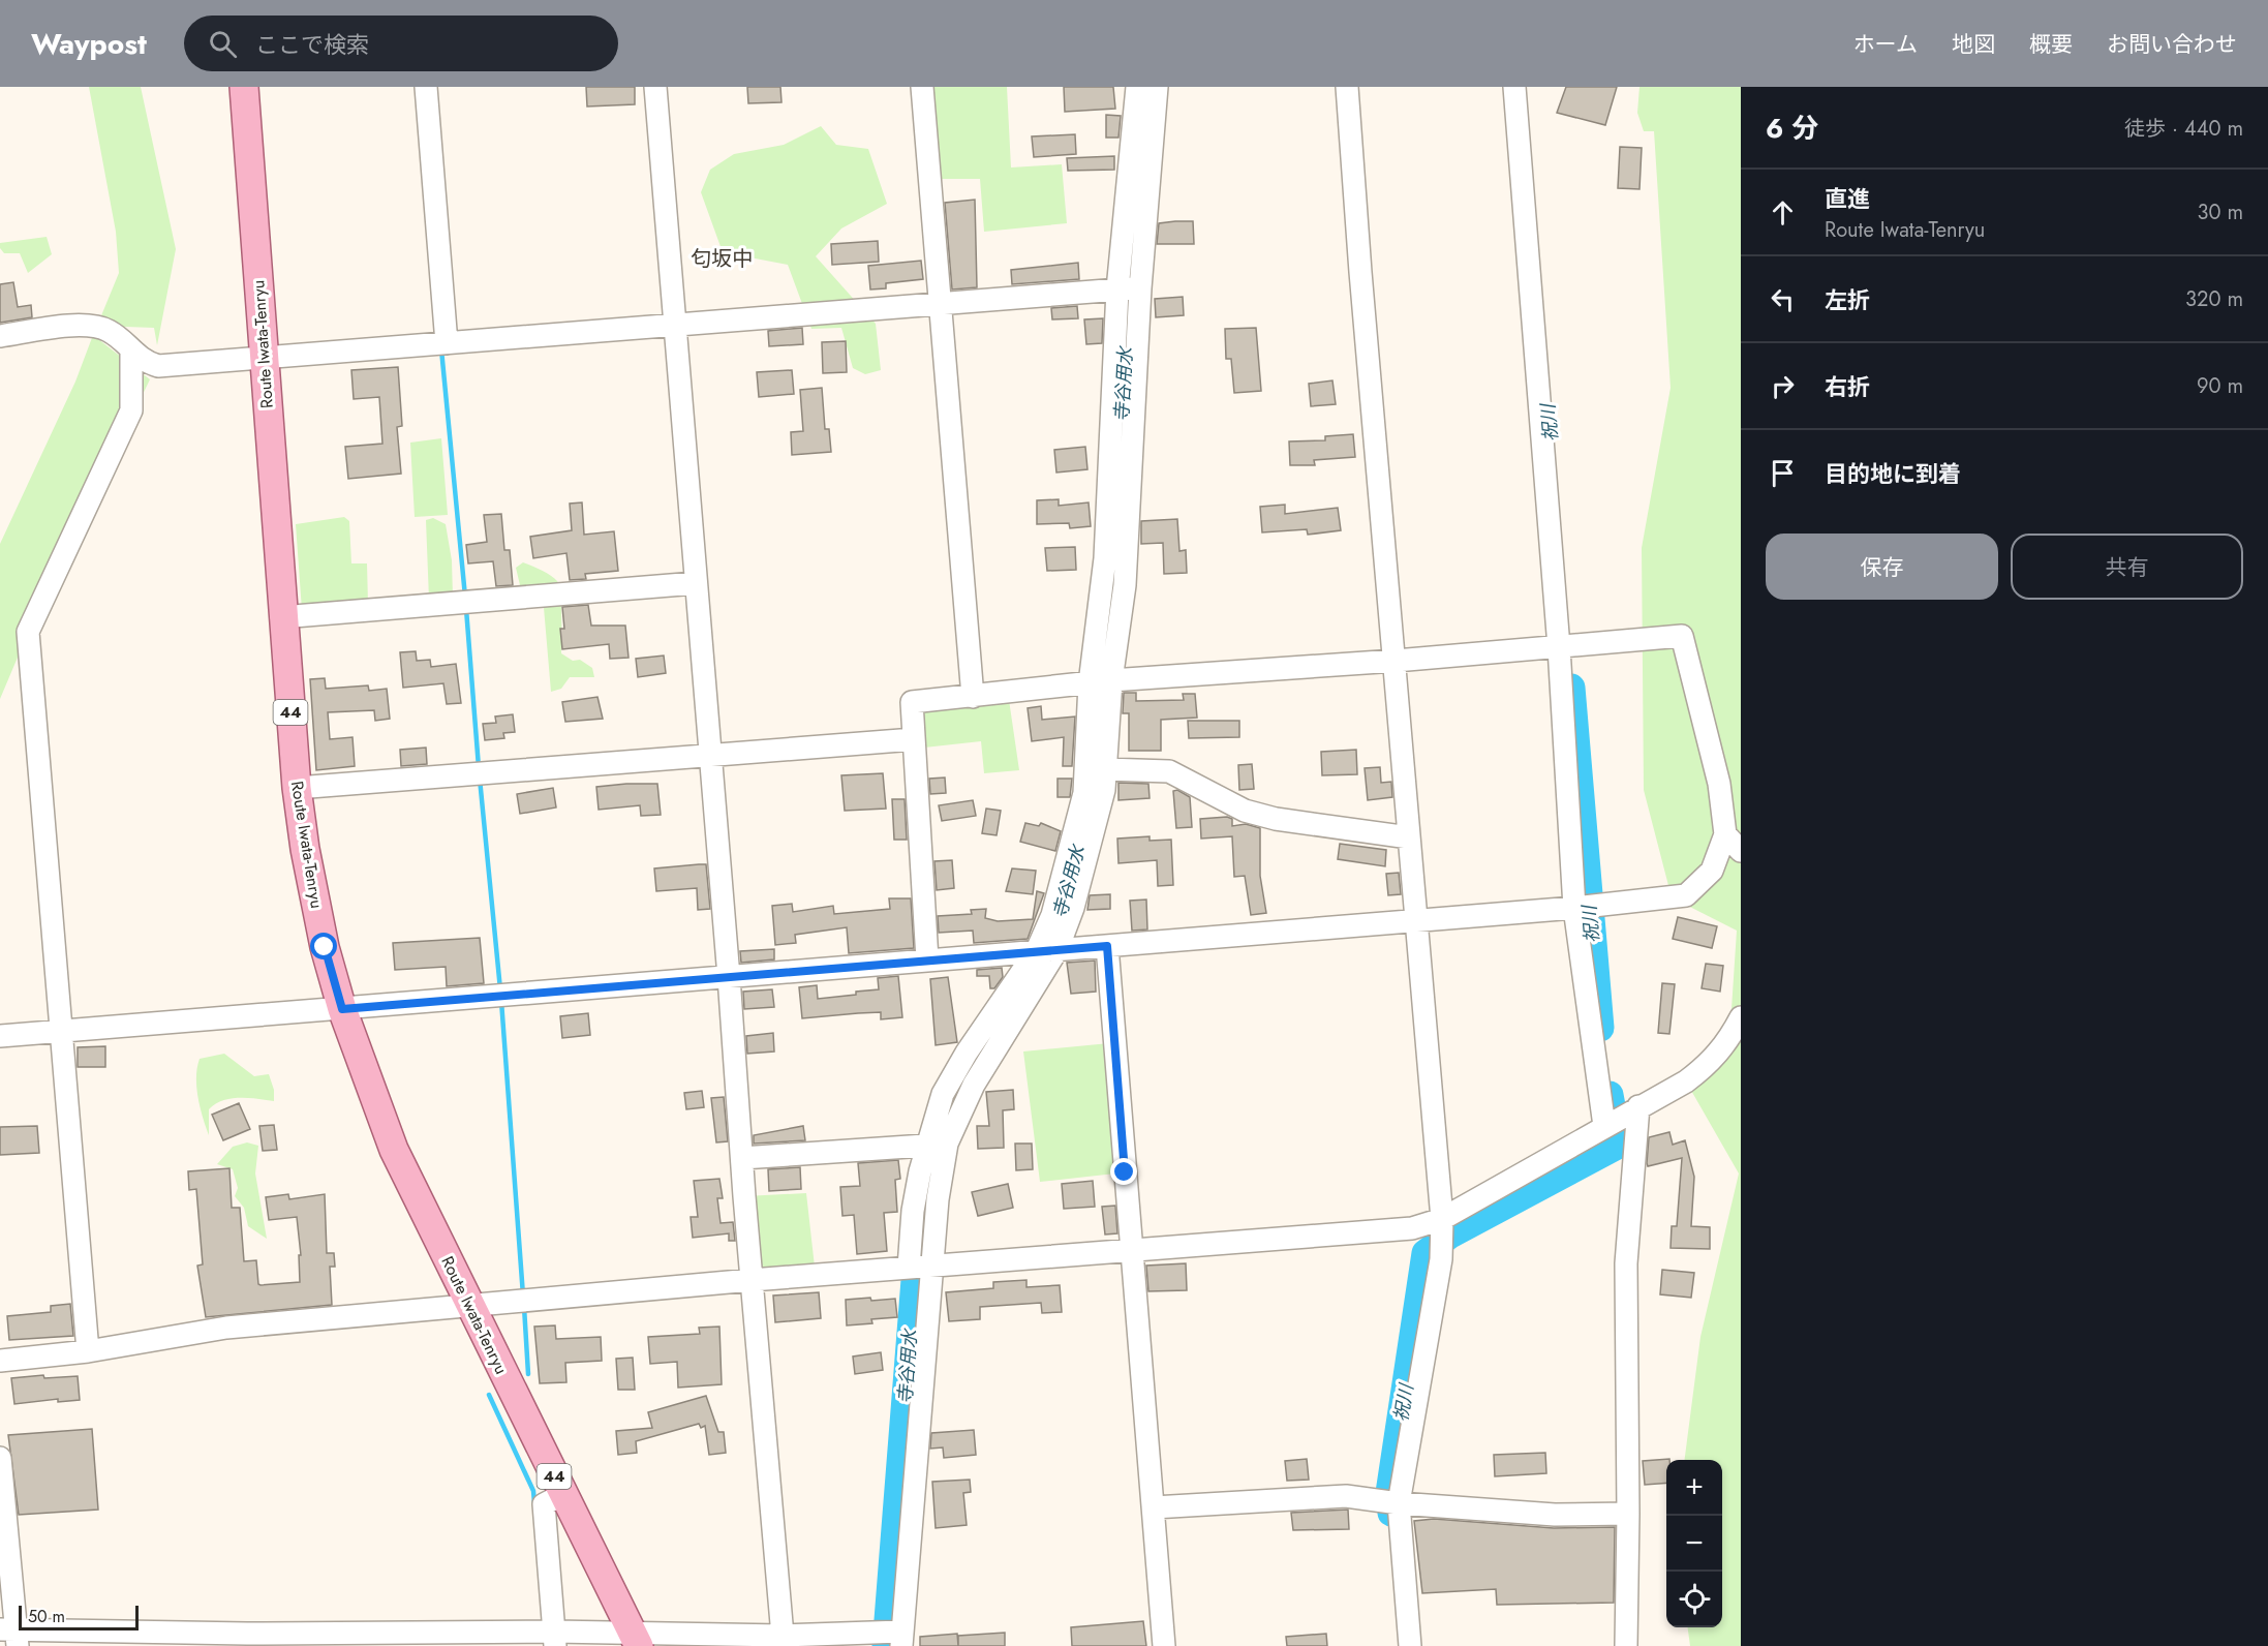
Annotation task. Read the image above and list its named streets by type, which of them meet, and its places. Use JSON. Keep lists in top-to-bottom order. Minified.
{"streets":{"main road":["Route Iwata-Tenryu","44"]},"districts":["匂坂中"],"water":["寺谷用水","祝川"],"scale_bar":"50 m","page":{"header":"Waypost","search":"ここで検索","nav":["ホーム","地図","概要","お問い合わせ"],"heading":["6 分","徒歩 · 440 m"],"list":[["直進","Route Iwata-Tenryu","30 m"],["左折","320 m"],["右折","90 m"],"目的地に到着"],"buttons":["保存","共有"],"map_buttons":["+","−"],"scale":"50 m"}}
